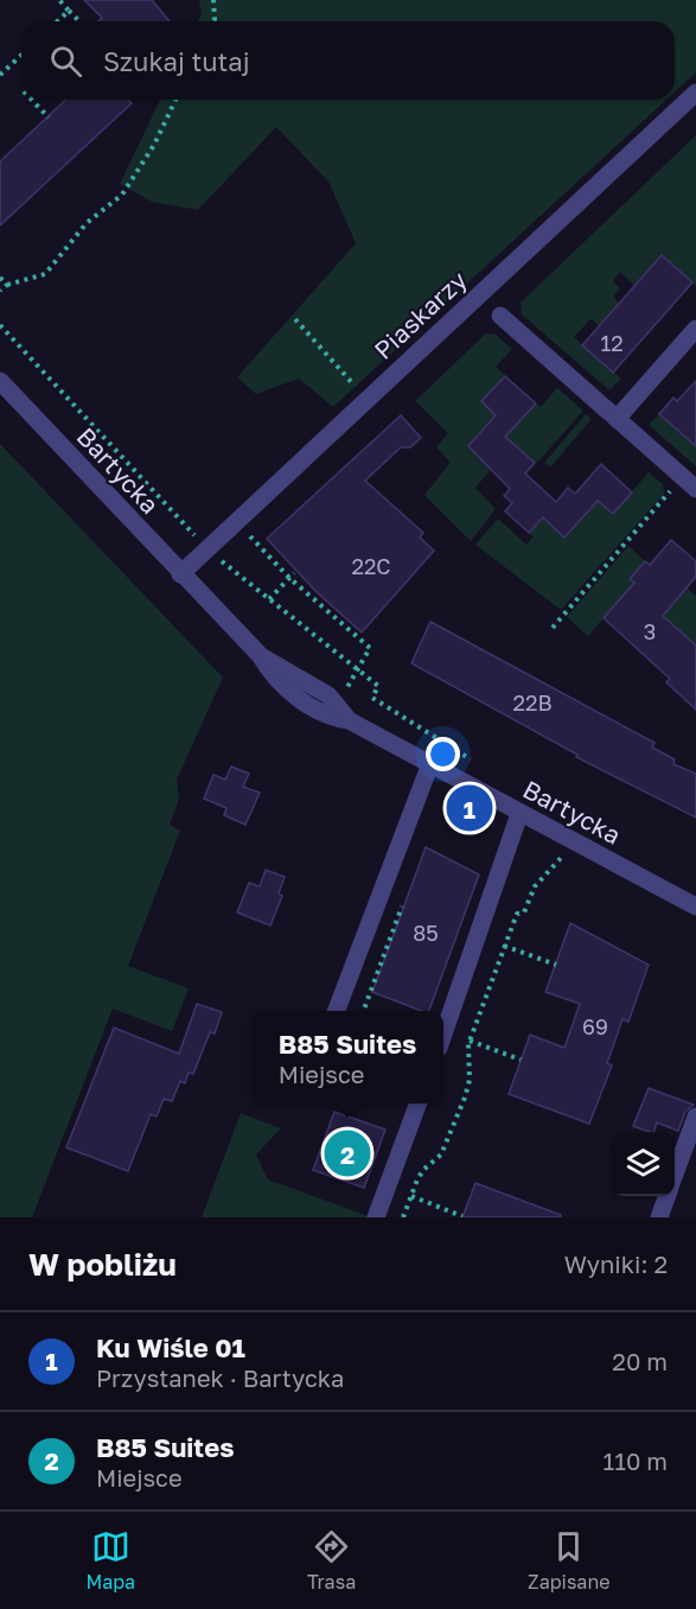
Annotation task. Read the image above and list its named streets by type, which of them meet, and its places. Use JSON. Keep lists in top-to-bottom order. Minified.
{"streets":{"street":["Piaskarzy","Bartycka"]},"crossings":[["Piaskarzy","Bartycka"]],"house_numbers":["12","22C","3","22B","85","69"],"page":{"search":"Szukaj tutaj","pins":["1","2"],"popup":["B85 Suites","Miejsce"],"heading":["W pobliżu","Wyniki: 2"],"list":[{"mark":"1","name":"Ku Wiśle 01","note":"Przystanek · Bartycka","value":"20 m"},{"mark":"2","name":"B85 Suites","note":"Miejsce","value":"110 m"}],"nav":["Mapa","Trasa","Zapisane"]}}
